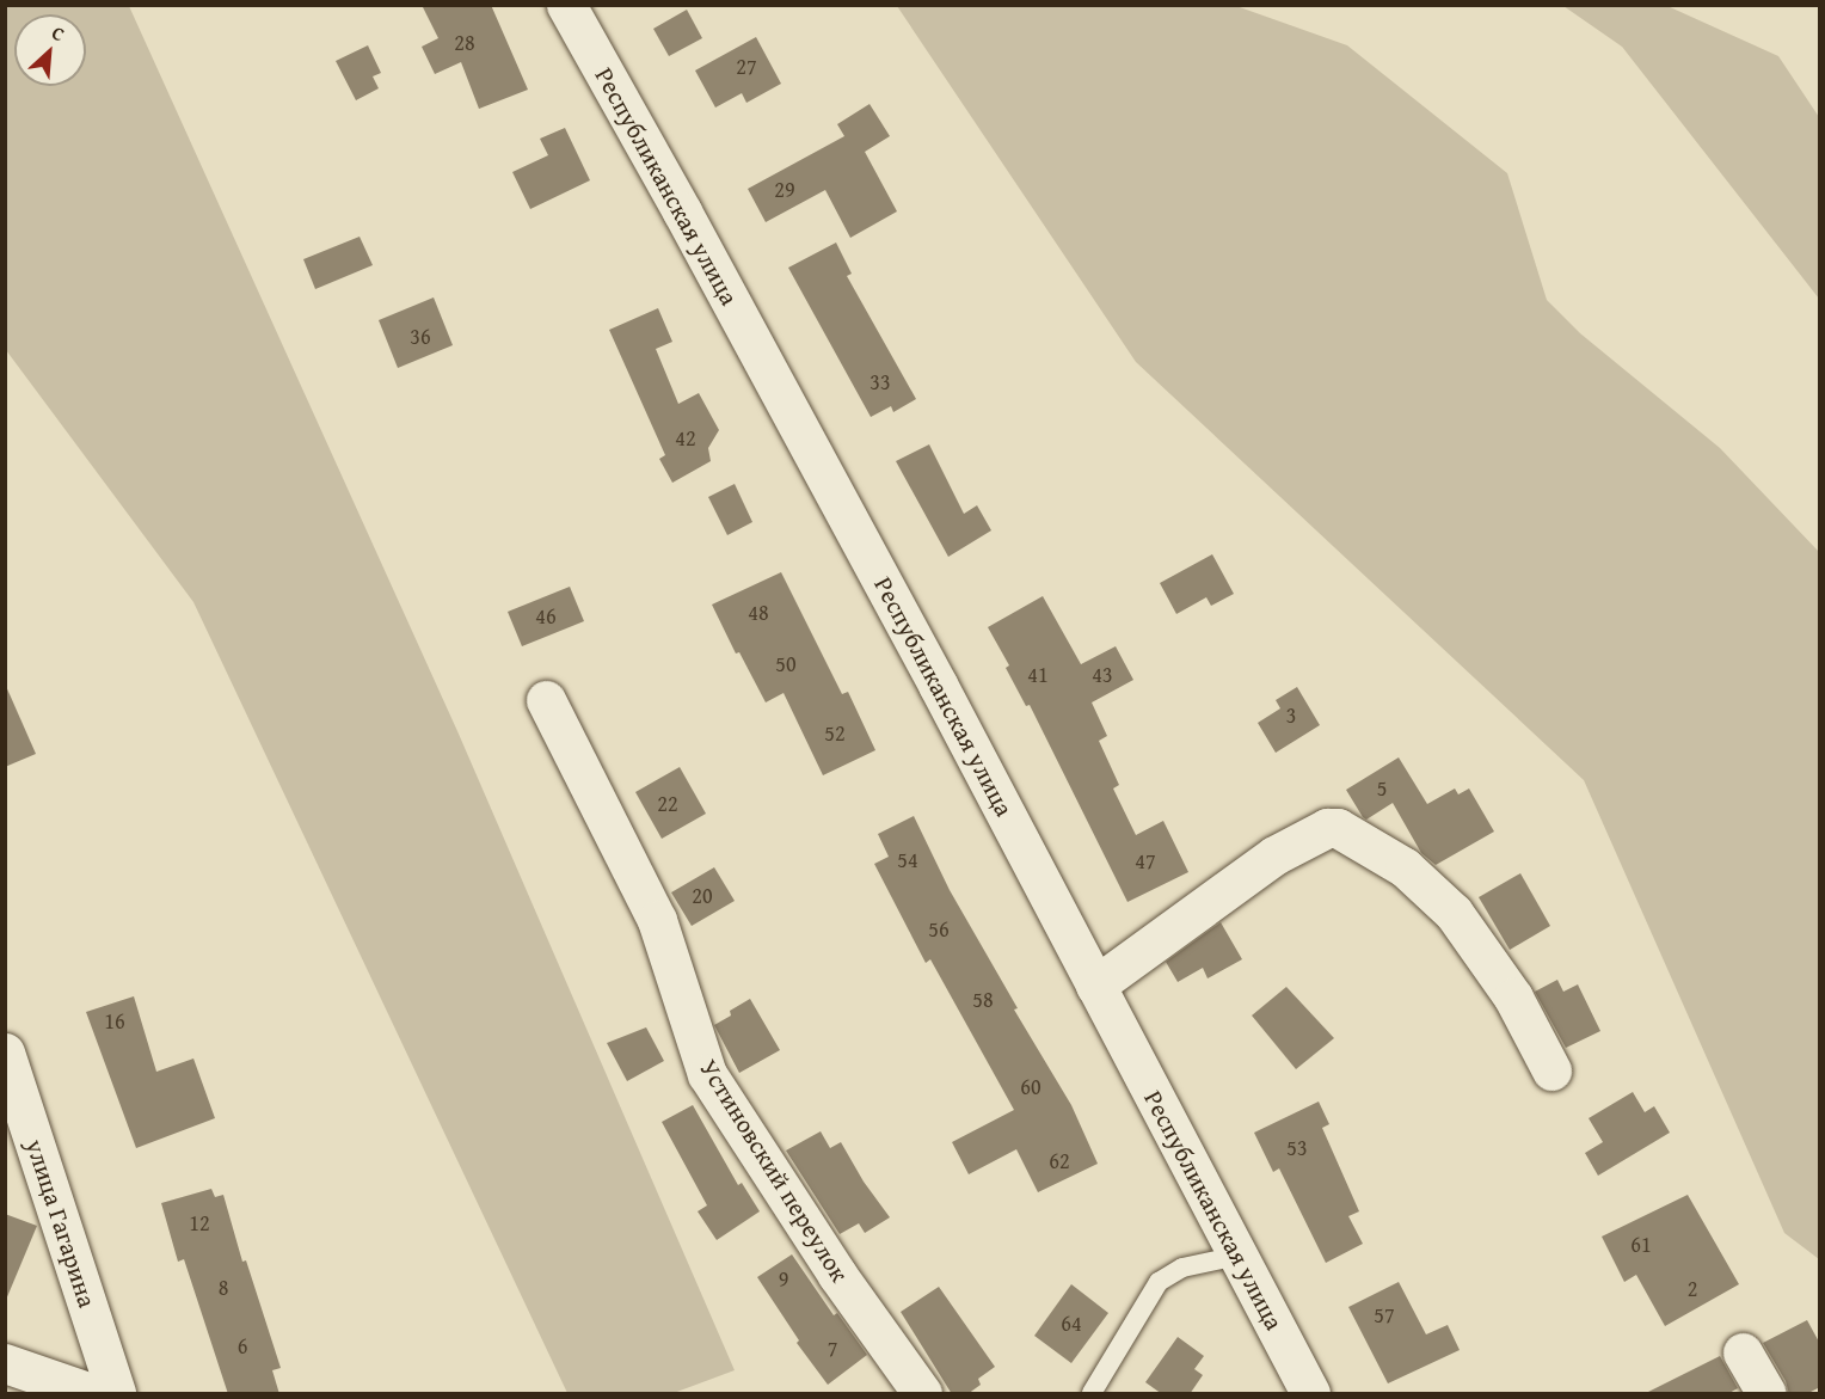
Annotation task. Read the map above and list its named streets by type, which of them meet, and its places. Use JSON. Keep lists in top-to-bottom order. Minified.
{"streets":{"street":["Республиканская улица","Устиновский переулок","улица Гагарина"]},"house_numbers":["28","27","29","36","33","42","48","46","50","41","43","3","52","5","22","54","47","20","56","58","16","60","53","62","12","61","9","8","2","57","64","6","7"],"north":"top right"}
